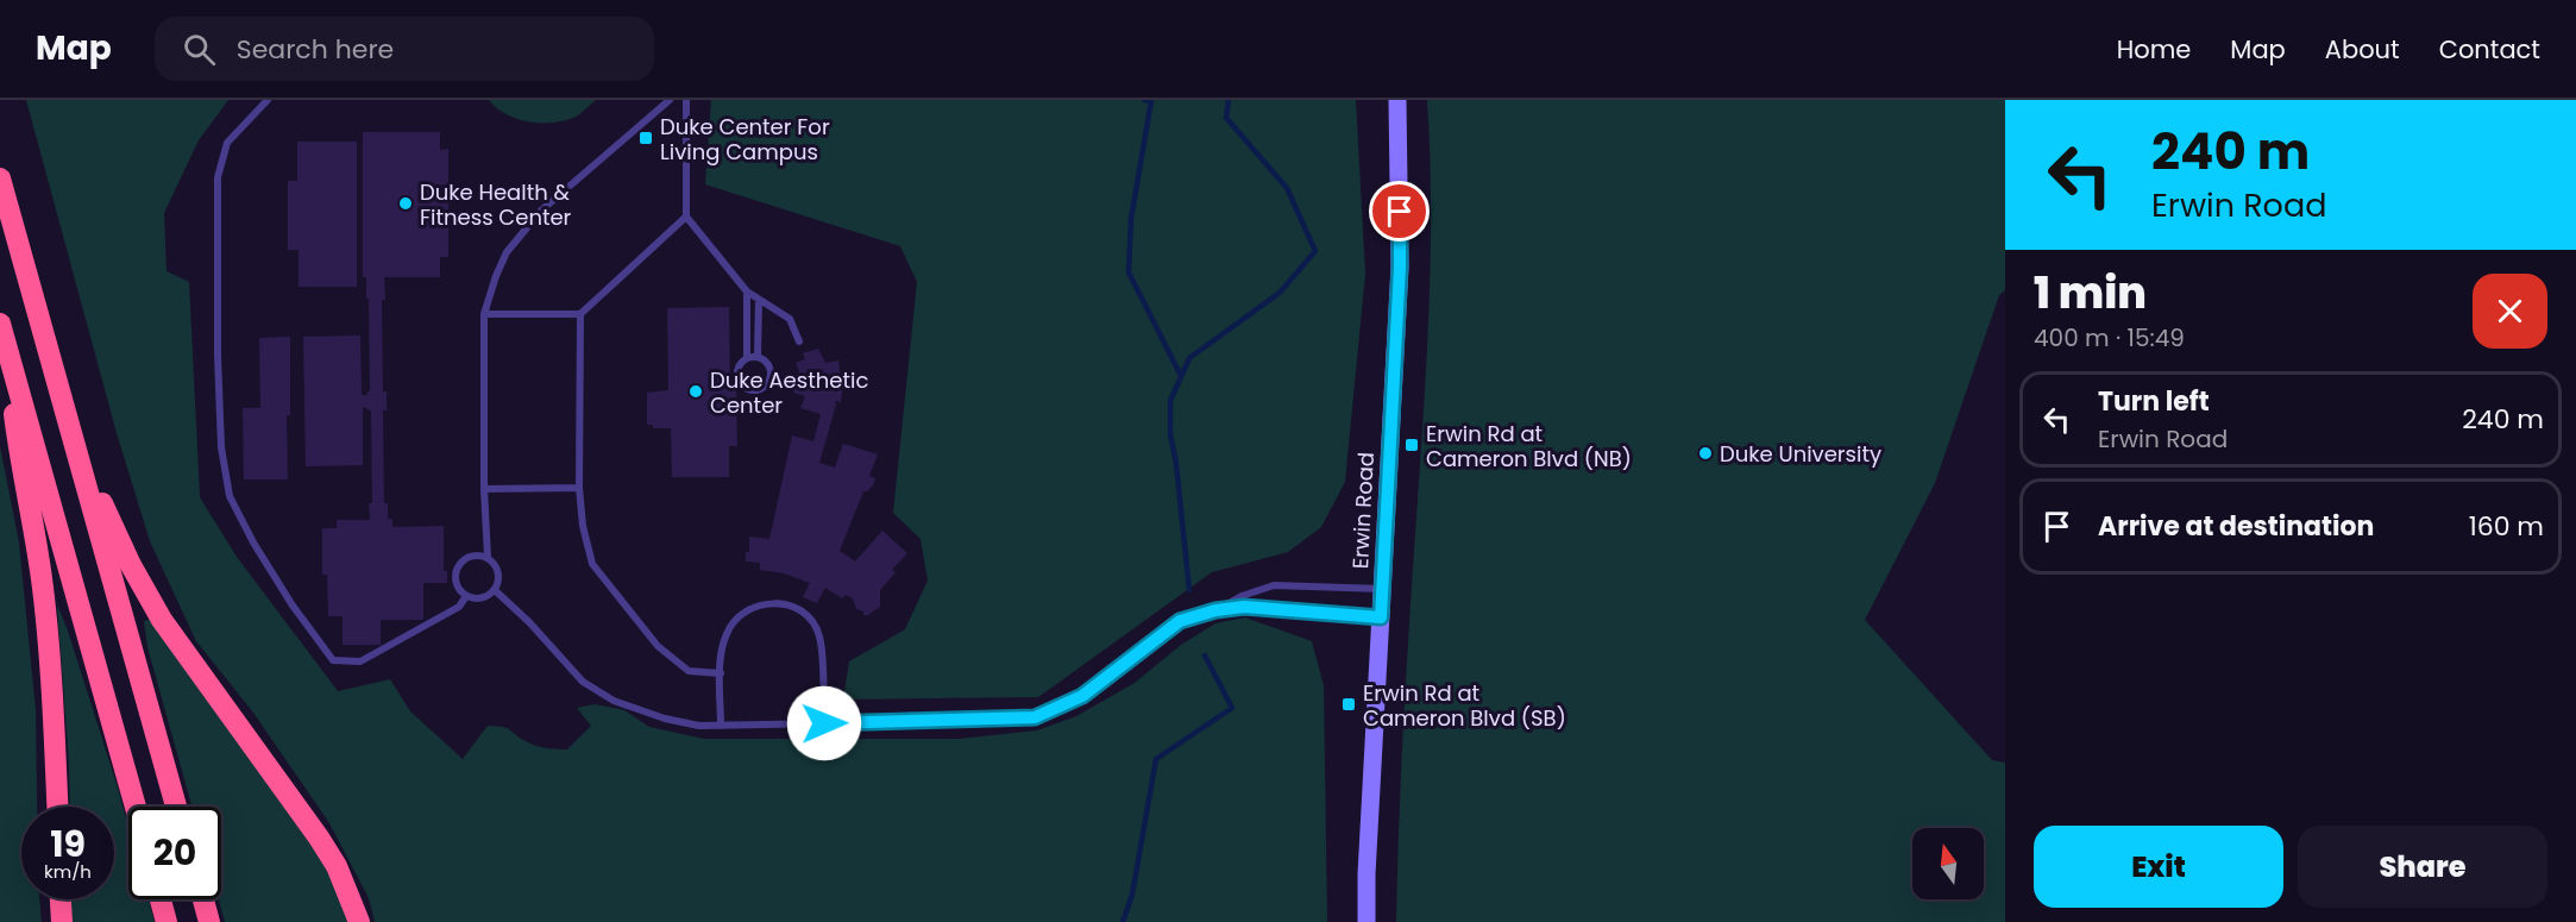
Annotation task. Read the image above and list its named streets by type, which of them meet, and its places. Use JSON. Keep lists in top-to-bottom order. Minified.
{"streets":{"main road":["Erwin Road"]},"places":{"transit":["Duke Center For Living Campus","Erwin Rd at Cameron Blvd (NB)","Erwin Rd at Cameron Blvd (SB)"],"other":["Duke Health & Fitness Center","Duke Aesthetic Center","Duke University"]},"north":"top","page":{"header":"Map","search":"Search here","nav":["Home","Map","About","Contact"],"turn":["240 m","Erwin Road"],"heading":["1 min","400 m · 15:49"],"list":[{"name":"Turn left","note":"Erwin Road","value":"240 m"},{"name":"Arrive at destination","value":"160 m"}],"speed":"19 km/h","limit":"20","buttons":["Exit","Share"]}}
